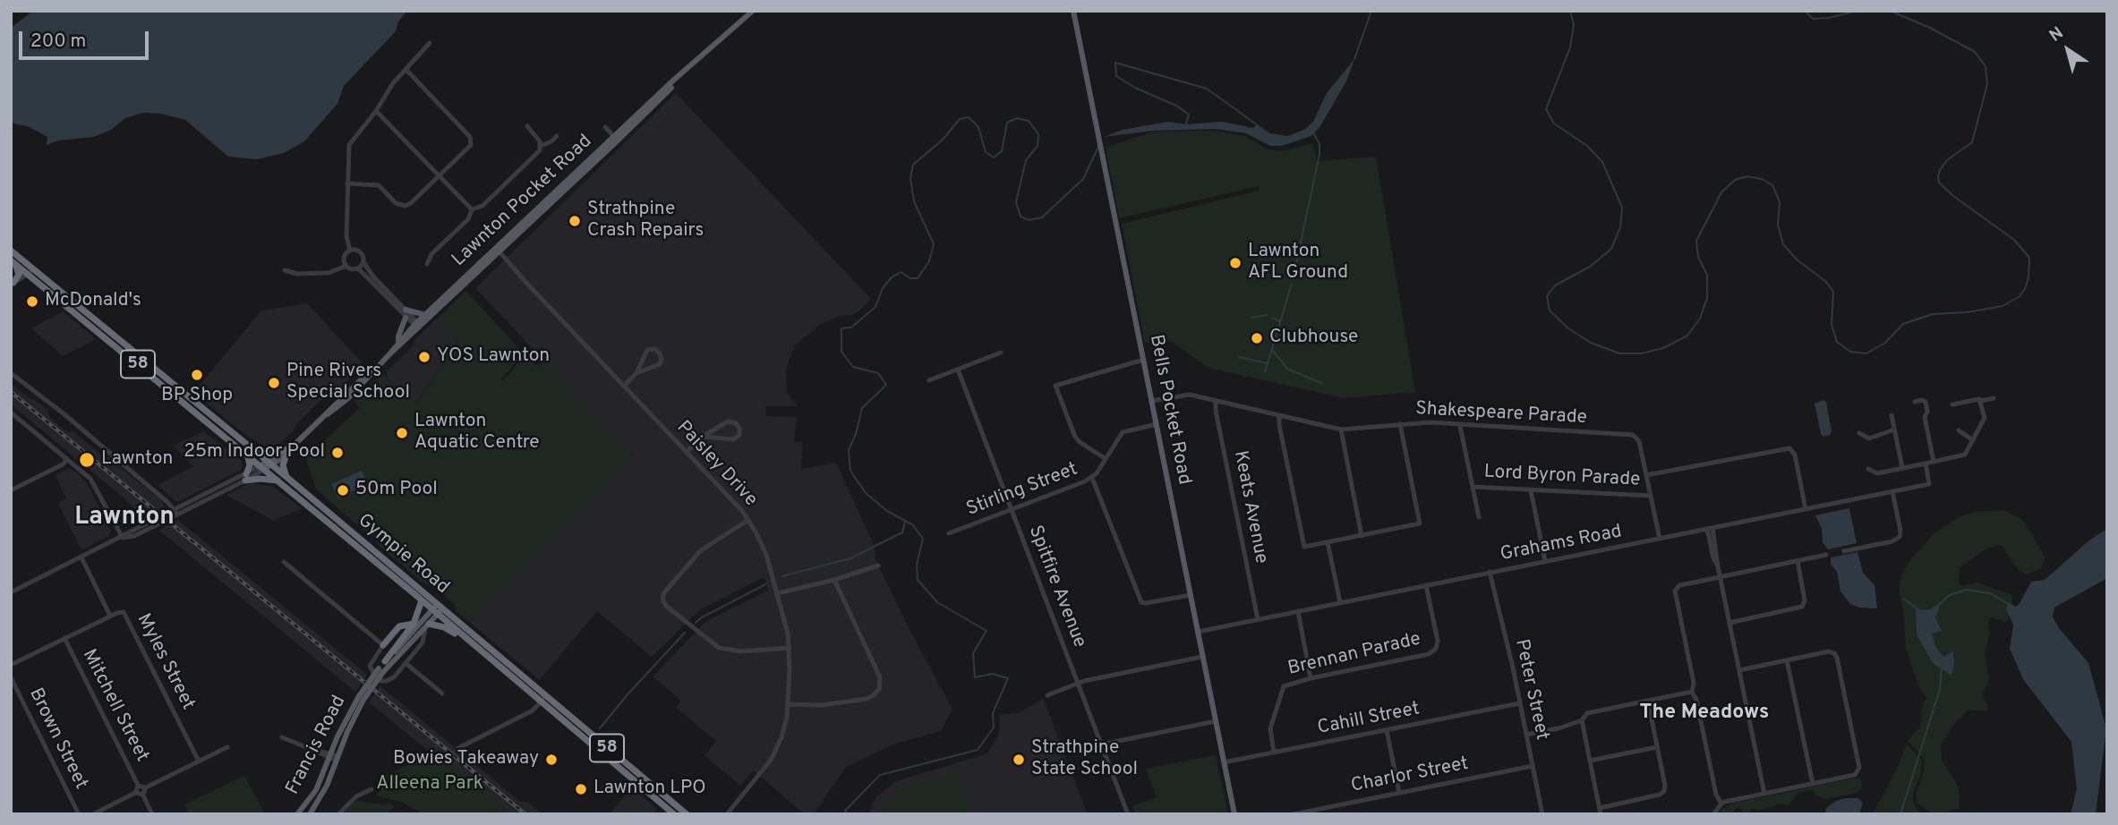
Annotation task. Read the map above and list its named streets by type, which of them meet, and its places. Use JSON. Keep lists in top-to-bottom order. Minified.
{"streets":{"highway":["58","Gympie Road"],"main road":["Lawnton Pocket Road","Bells Pocket Road","Francis Road"],"street":["Shakespeare Parade","Paisley Drive","Lord Byron Parade","Stirling Street","Keats Avenue","Grahams Road","Spitfire Avenue","Brennan Parade","Myles Street","Peter Street","Mitchell Street","Cahill Street","Brown Street","Charlor Street"]},"crossings":[["Lawnton Pocket Road","Paisley Drive"],["Lawnton Pocket Road","Gympie Road"],["Bells Pocket Road","Shakespeare Parade"],["Bells Pocket Road","Stirling Street"],["Bells Pocket Road","Grahams Road"],["Bells Pocket Road","Cahill Street"],["Shakespeare Parade","Lord Byron Parade"],["Shakespeare Parade","Keats Avenue"],["Shakespeare Parade","Grahams Road"],["Stirling Street","Spitfire Avenue"],["Keats Avenue","Grahams Road"],["Grahams Road","Brennan Parade"],["Grahams Road","Peter Street"],["Gympie Road","Francis Road"],["Brennan Parade","Cahill Street"],["Peter Street","Cahill Street"],["Peter Street","Charlor Street"]],"districts":["Lawnton","The Meadows"],"parks":["Alleena Park"],"places":["Strathpine Crash Repairs","Lawnton AFL Ground","McDonald's","Clubhouse","YOS Lawnton","BP Shop","Pine Rivers Special School","Lawnton Aquatic Centre","25m Indoor Pool","Lawnton","50m Pool","Bowies Takeaway","Strathpine State School","Lawnton LPO"],"scale_bar":"200 m","north":"top left"}
